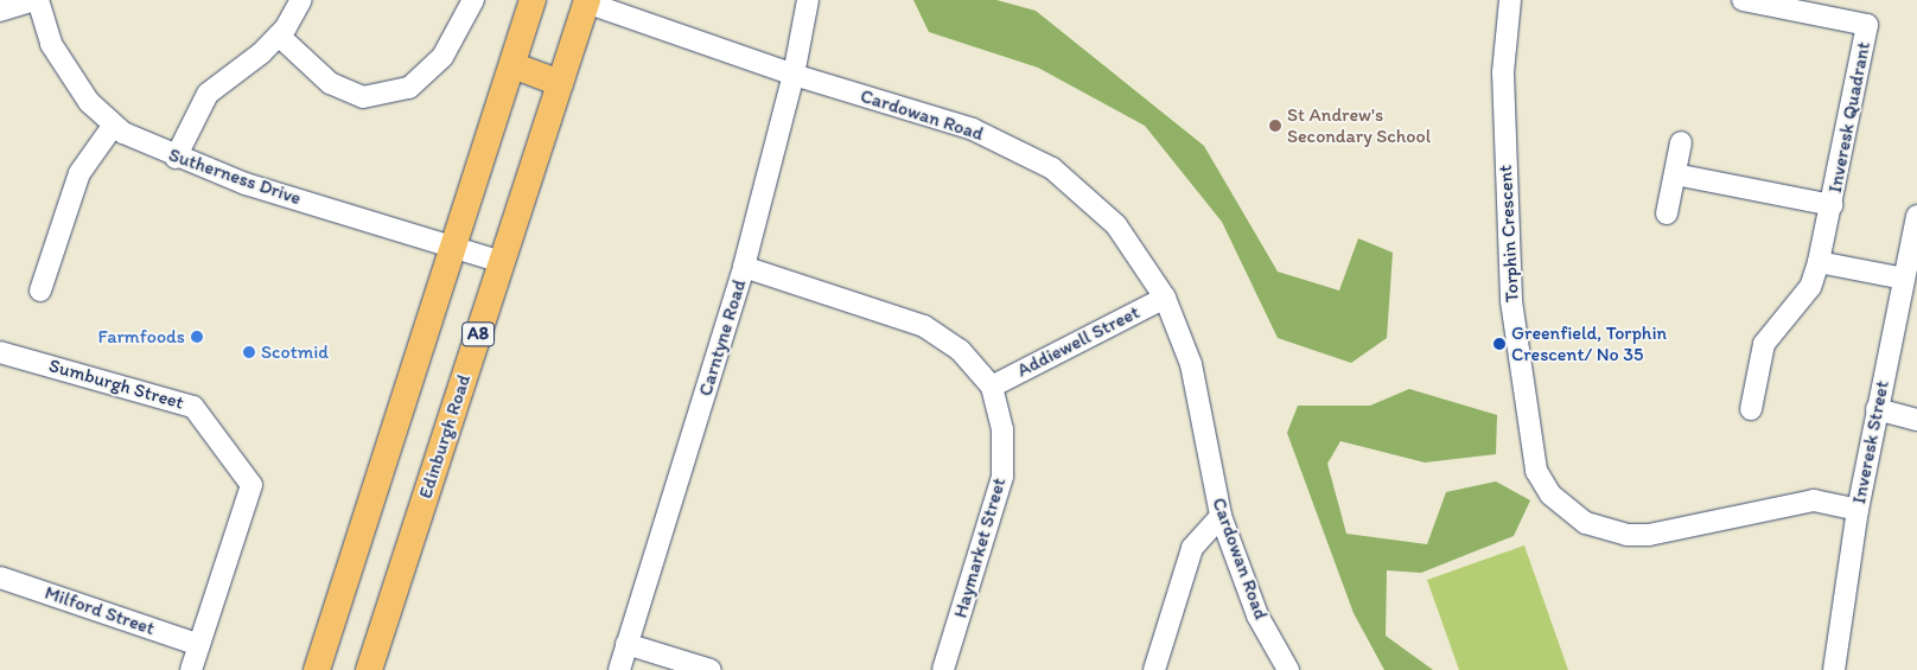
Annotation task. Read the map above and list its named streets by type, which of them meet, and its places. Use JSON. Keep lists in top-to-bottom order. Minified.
{"streets":{"main road":["A8","Edinburgh Road"],"street":["Cardowan Road","Inveresk Quadrant","Sutherness Drive","Torphin Crescent","Carntyne Road","Addiewell Street","Sumburgh Street","Inveresk Street","Haymarket Street","Milford Street"]},"crossings":[["Cardowan Road","Carntyne Road"],["Cardowan Road","Addiewell Street"],["Cardowan Road","Edinburgh Road"],["Sutherness Drive","A8"],["Sutherness Drive","Edinburgh Road"],["Torphin Crescent","Inveresk Street"],["Carntyne Road","Haymarket Street"],["Addiewell Street","Haymarket Street"],["Sumburgh Street","Milford Street"]],"places":["St Andrew's Secondary School","Farmfoods","Greenfield, Torphin Crescent/ No 35","Scotmid"]}
